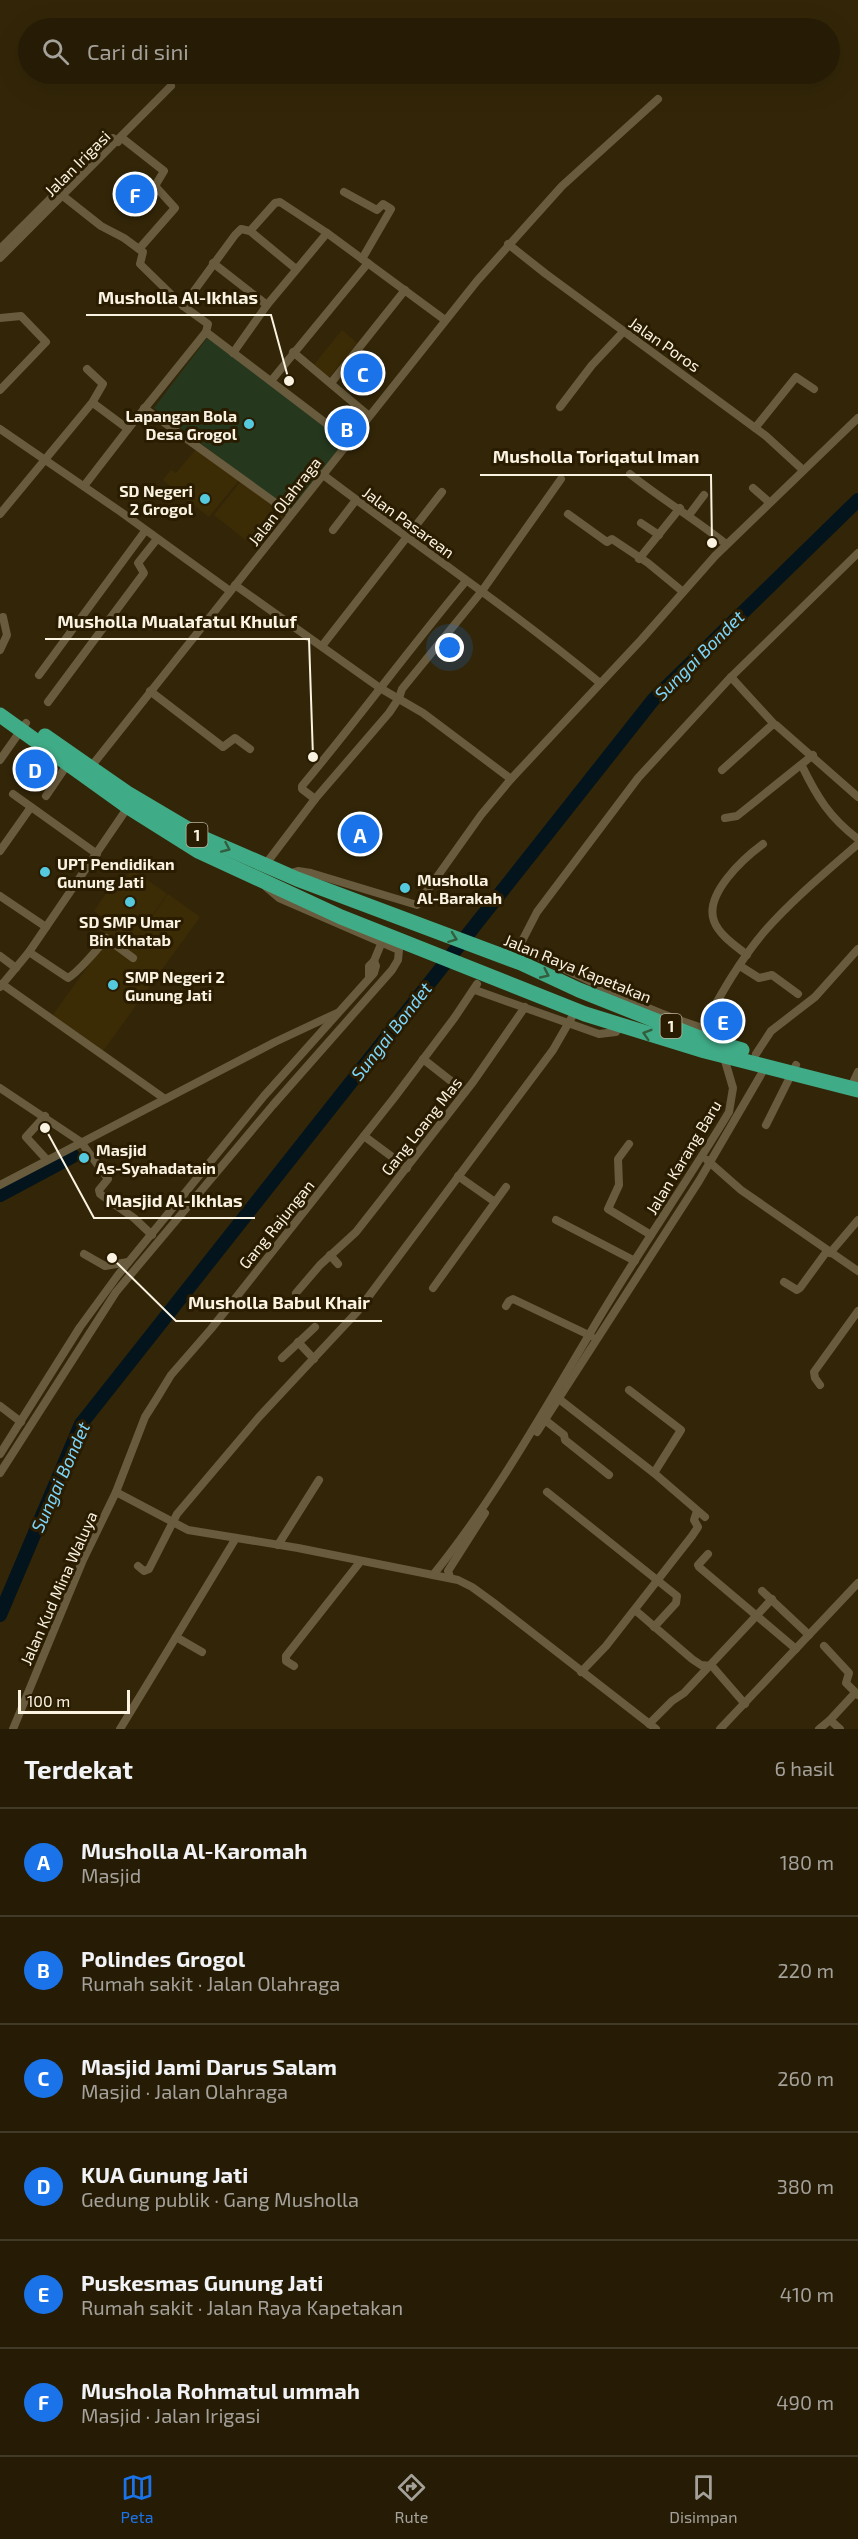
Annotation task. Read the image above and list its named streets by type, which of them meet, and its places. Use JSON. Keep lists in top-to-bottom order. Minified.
{"streets":{"highway":["1","Jalan Raya Kapetakan"],"street":["Jalan Irigasi","Jalan Poros","Jalan Olahraga","Jalan Pasarean","Gang Loang Mas","Jalan Karang Baru","Gang Rajungan","Jalan Kud Mina Waluya"]},"crossings":[["Jalan Poros","Jalan Olahraga"],["Jalan Olahraga","Jalan Pasarean"],["Jalan Olahraga","1"],["1","Jalan Raya Kapetakan"],["1","Jalan Karang Baru"],["1","Gang Rajungan"],["Jalan Raya Kapetakan","Jalan Karang Baru"],["Gang Rajungan","Jalan Kud Mina Waluya"]],"water":["Sungai Bondet"],"places":["Musholla Al-Ikhlas","Lapangan Bola Desa Grogol","SD Negeri 2 Grogol","Musholla Toriqatul Iman","Musholla Mualafatul Khuluf","UPT Pendidikan Gunung Jati","Musholla Al-Barakah","SD SMP Umar Bin Khatab","SMP Negeri 2 Gunung Jati","Masjid Al-Ikhlas","Masjid As-Syahadatain","Musholla Babul Khair"],"scale_bar":"100 m","page":{"search":"Cari di sini","pins":["F","C","B","D","A","E"],"scale":"100 m","heading":["Terdekat","6 hasil"],"list":[{"mark":"A","name":"Musholla Al-Karomah","note":"Masjid","value":"180 m"},{"mark":"B","name":"Polindes Grogol","note":"Rumah sakit · Jalan Olahraga","value":"220 m"},{"mark":"C","name":"Masjid Jami Darus Salam","note":"Masjid · Jalan Olahraga","value":"260 m"},{"mark":"D","name":"KUA Gunung Jati","note":"Gedung publik · Gang Musholla","value":"380 m"},{"mark":"E","name":"Puskesmas Gunung Jati","note":"Rumah sakit · Jalan Raya Kapetakan","value":"410 m"},{"mark":"F","name":"Mushola Rohmatul ummah","note":"Masjid · Jalan Irigasi","value":"490 m"}],"nav":["Peta","Rute","Disimpan"]}}
